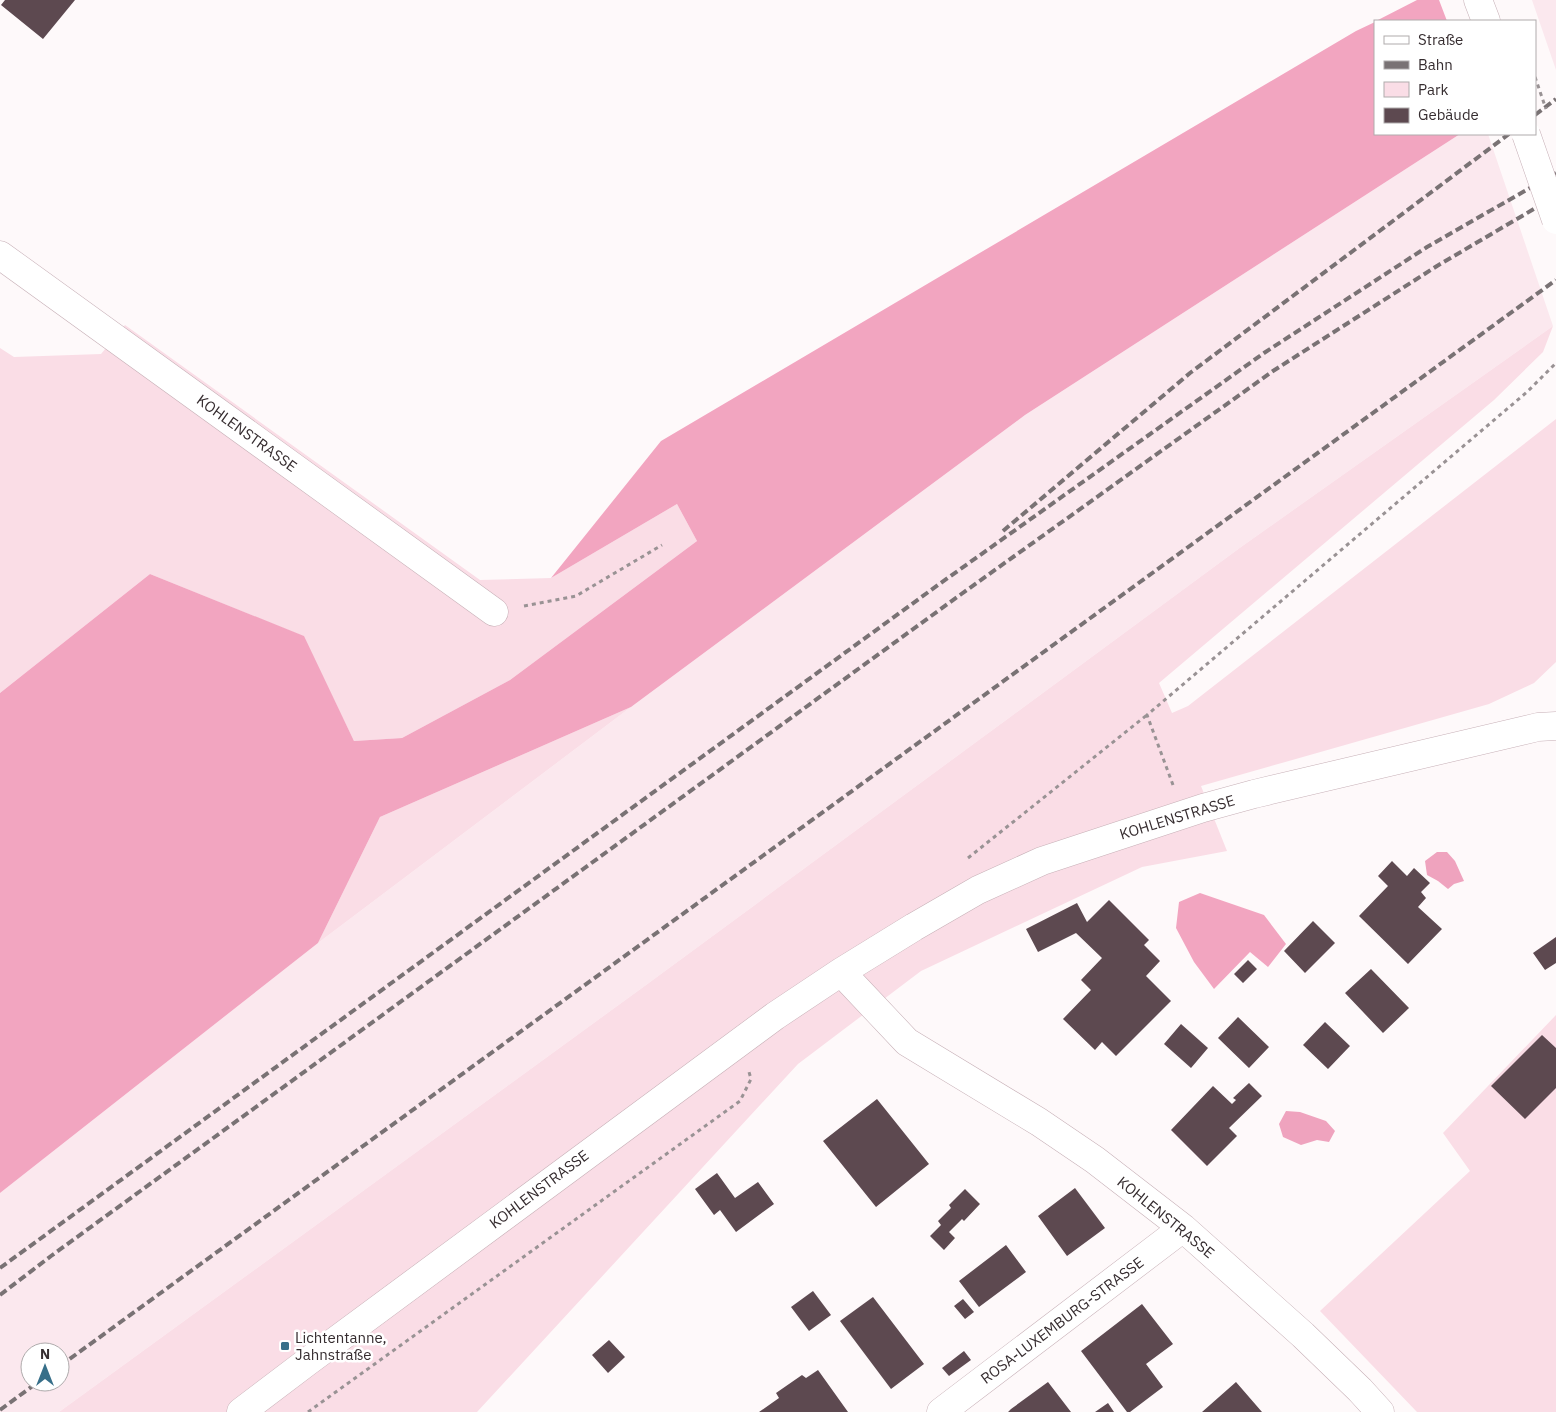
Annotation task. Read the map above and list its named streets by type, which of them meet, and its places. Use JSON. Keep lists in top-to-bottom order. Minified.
{"streets":{"street":["KOHLENSTRASSE","ROSA-LUXEMBURG-STRASSE"]},"crossings":[["KOHLENSTRASSE","ROSA-LUXEMBURG-STRASSE"]],"places":{"transit":["Lichtentanne, Jahnstraße"]},"legend":["Straße","Bahn","Park","Gebäude"],"north":"top"}
